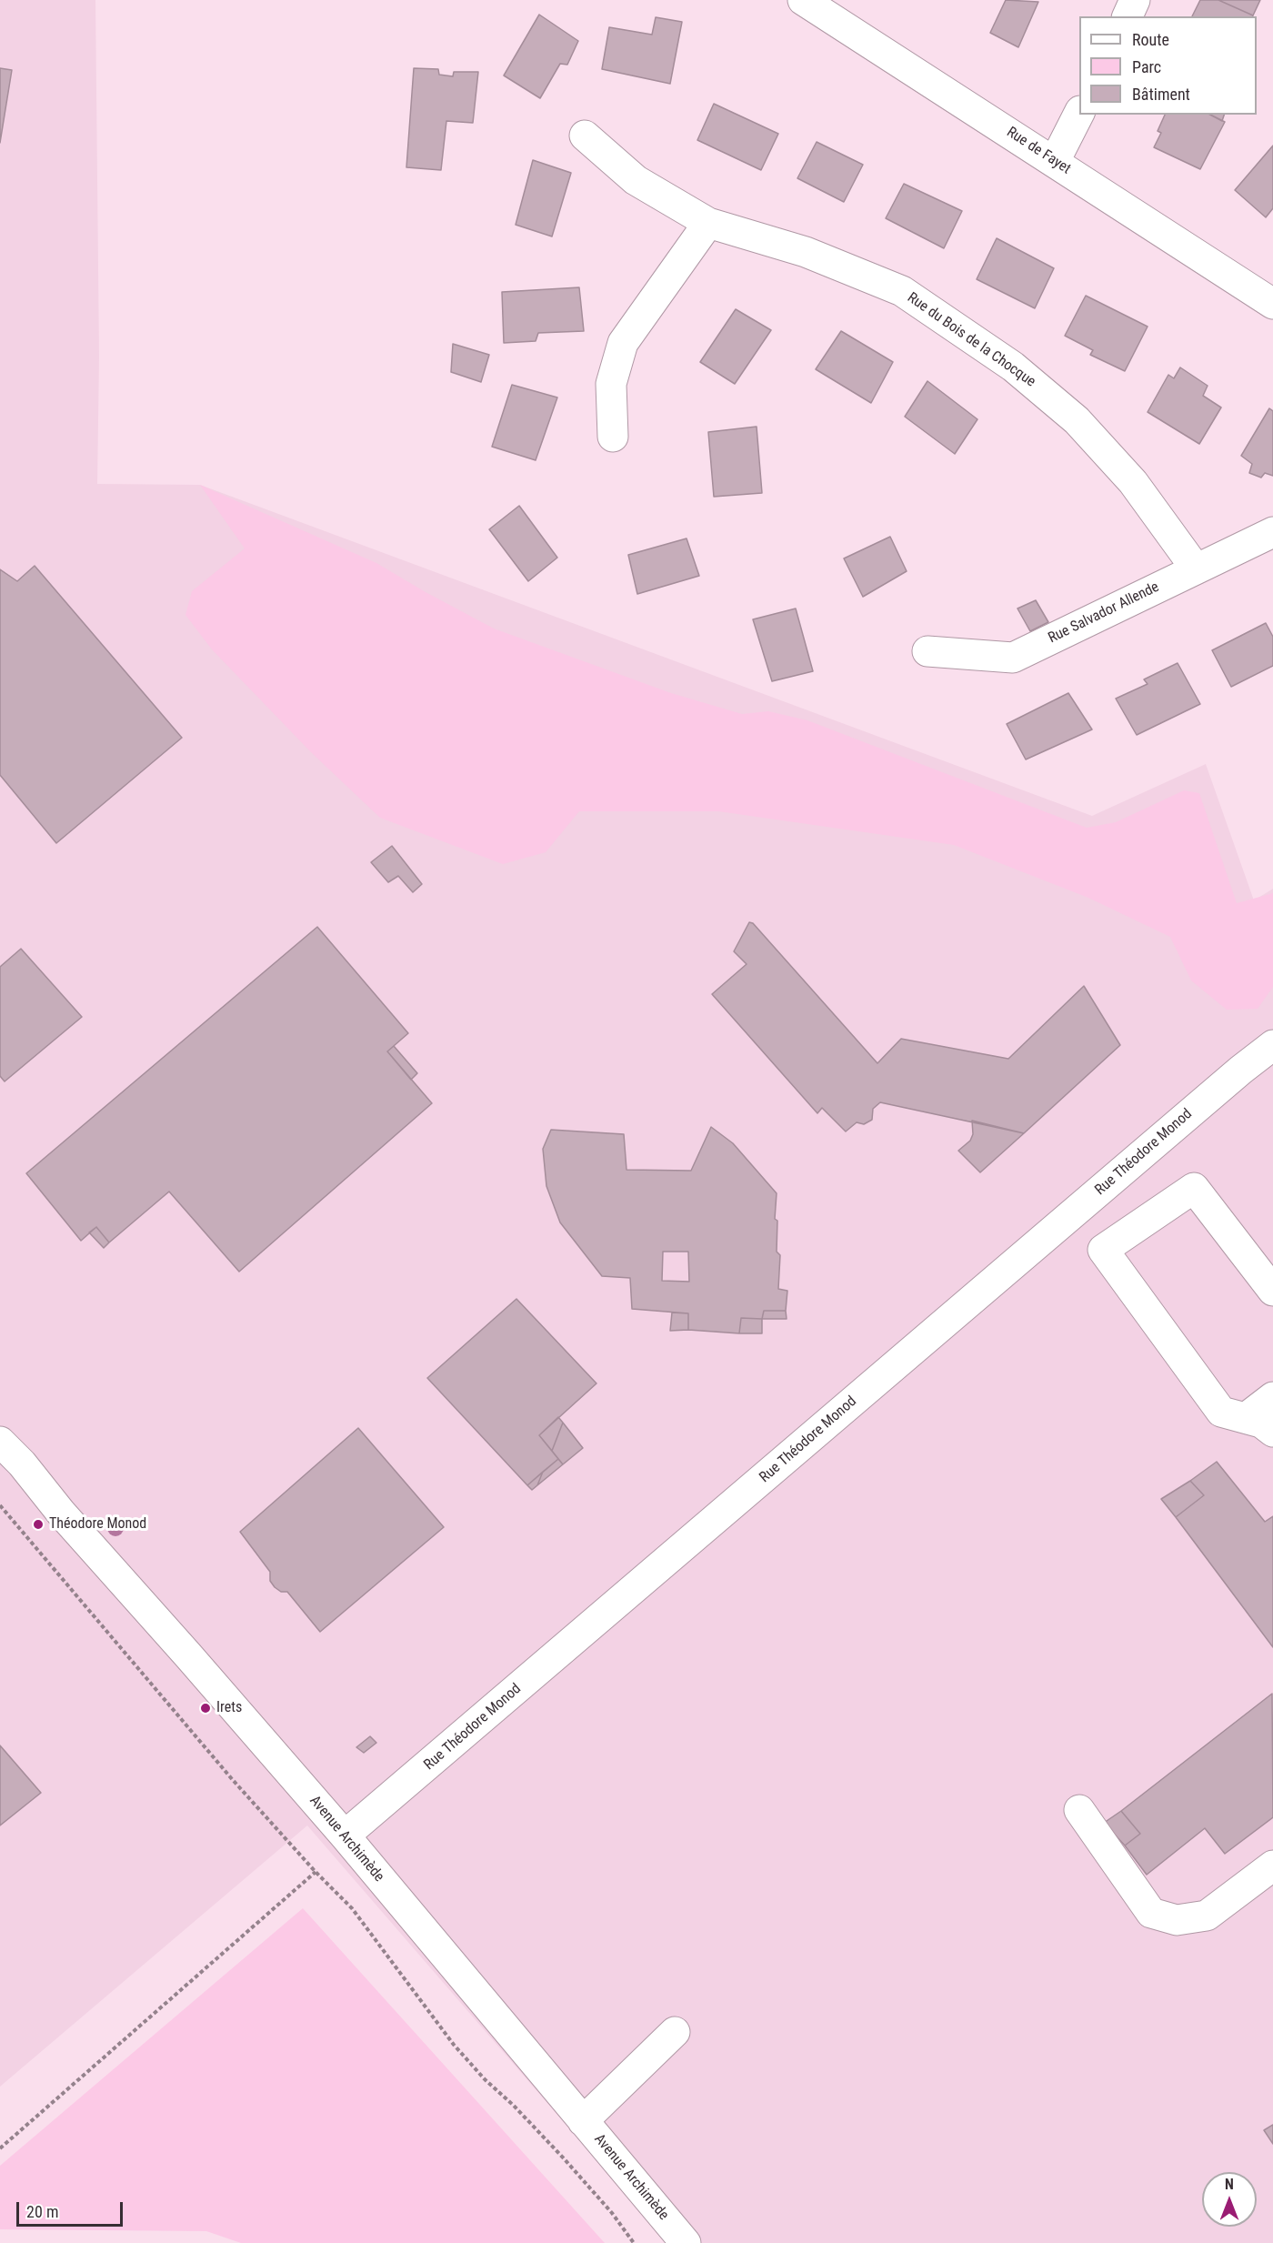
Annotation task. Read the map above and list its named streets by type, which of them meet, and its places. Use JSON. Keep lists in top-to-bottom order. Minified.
{"streets":{"street":["Rue de Fayet","Rue du Bois de la Chocque","Rue Salvador Allende","Rue Théodore Monod","Avenue Archimède"]},"crossings":[["Rue du Bois de la Chocque","Rue Salvador Allende"],["Rue Théodore Monod","Avenue Archimède"]],"places":["Théodore Monod","Irets"],"legend":["Route","Parc","Bâtiment"],"scale_bar":"20 m","north":"top"}
